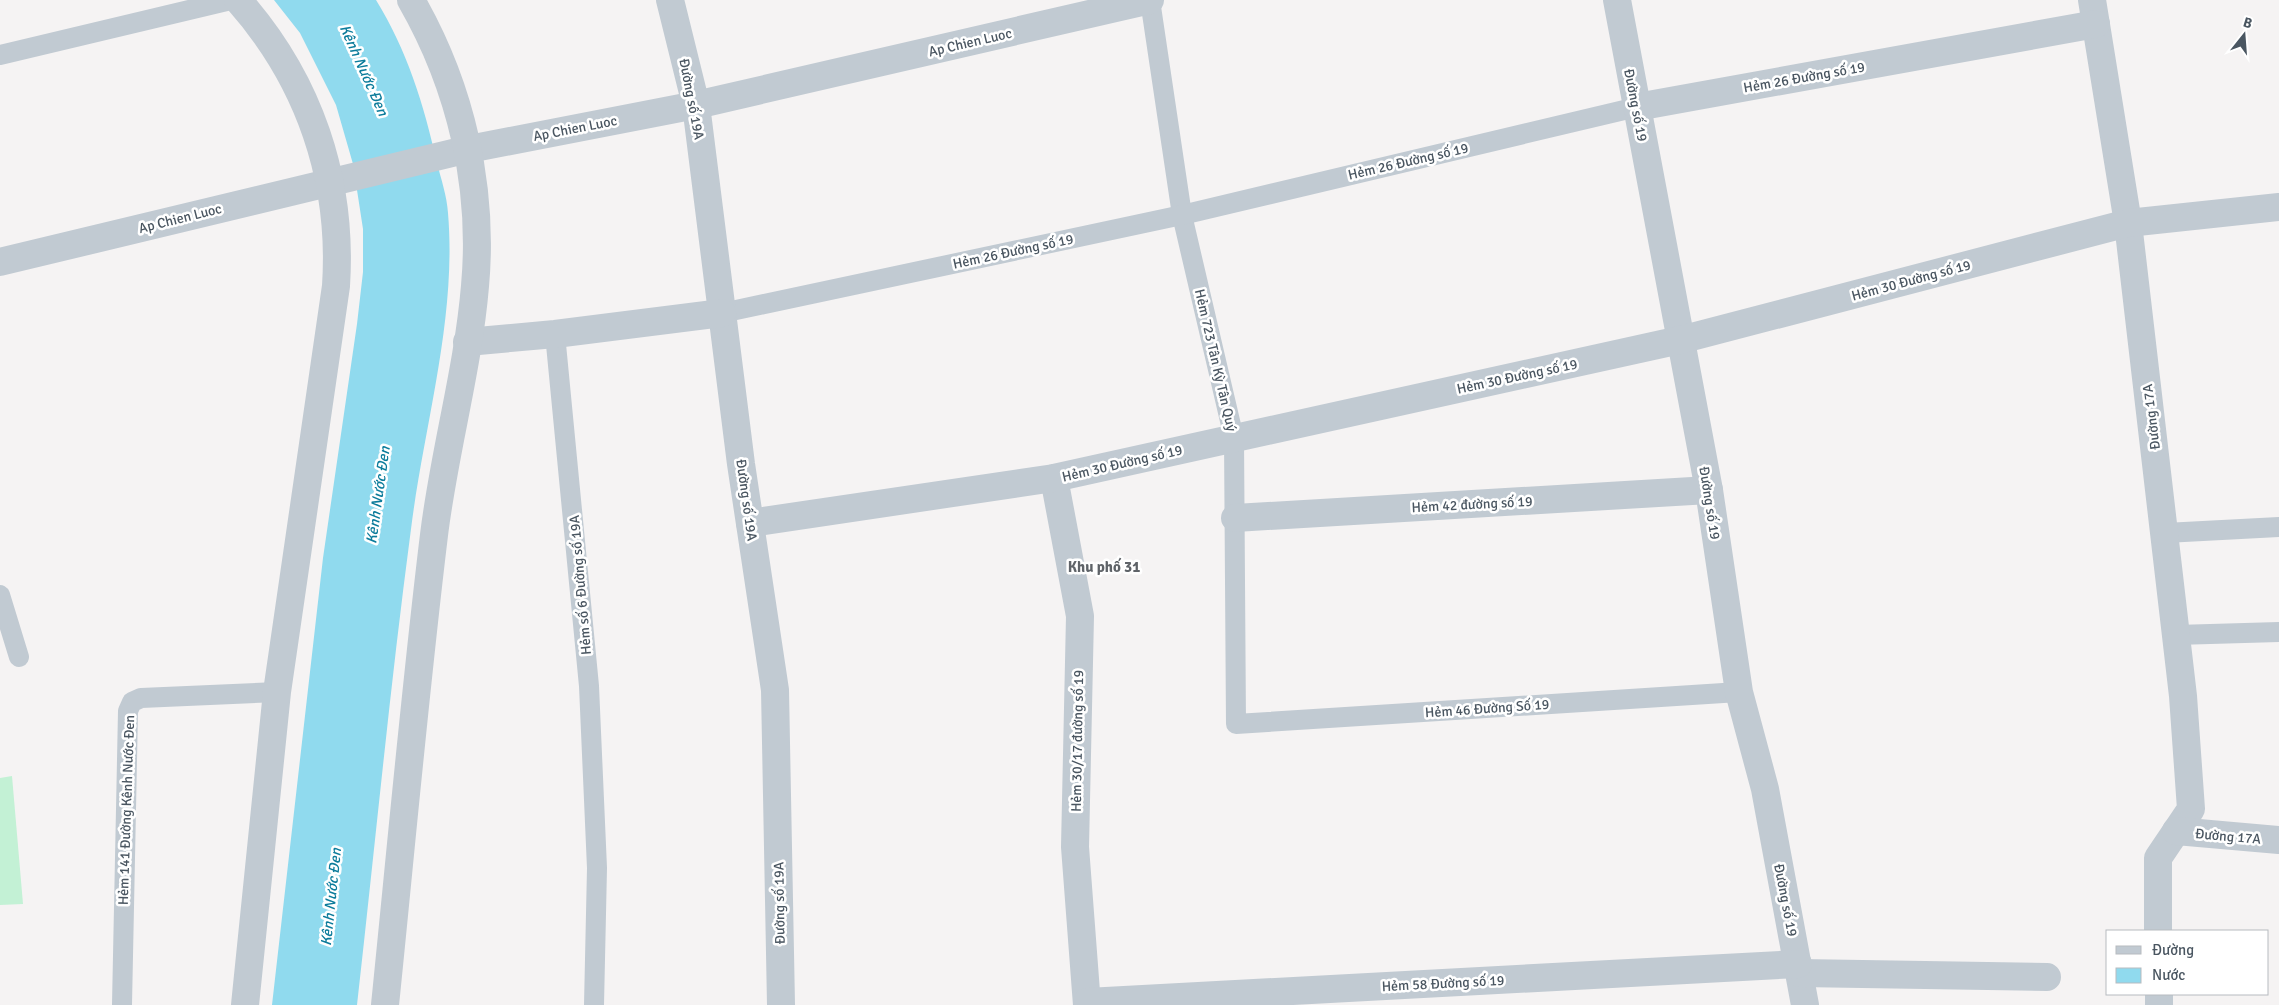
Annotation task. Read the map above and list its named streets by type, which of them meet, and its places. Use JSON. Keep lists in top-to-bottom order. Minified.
{"streets":{"street":["Ap Chien Luoc","Hẻm 26 Đường số 19","Đường số 19A","Đường số 19","Hẻm 30 Đường số 19","Đường 17A","Hẻm 42 đường số 19","Hẻm 30/17 đường số 19","Hẻm 58 Đường số 19"],"lane":["Hẻm 723 Tân Kỳ Tân Quý","Hẻm số 6 Đường số 19A","Hẻm 46 Đường Số 19","Hẻm 141 Đường Kênh Nước Đen"]},"crossings":[["Ap Chien Luoc","Đường số 19A"],["Ap Chien Luoc","Hẻm 723 Tân Kỳ Tân Quý"],["Hẻm 26 Đường số 19","Đường số 19A"],["Hẻm 26 Đường số 19","Đường số 19"],["Hẻm 26 Đường số 19","Hẻm 723 Tân Kỳ Tân Quý"],["Hẻm 26 Đường số 19","Đường 17A"],["Đường số 19A","Hẻm 30 Đường số 19"],["Đường số 19","Hẻm 30 Đường số 19"],["Đường số 19","Hẻm 42 đường số 19"],["Đường số 19","Hẻm 46 Đường Số 19"],["Đường số 19","Hẻm 58 Đường số 19"],["Hẻm 30 Đường số 19","Hẻm 723 Tân Kỳ Tân Quý"],["Hẻm 30 Đường số 19","Đường 17A"],["Hẻm 30 Đường số 19","Hẻm 30/17 đường số 19"],["Hẻm 723 Tân Kỳ Tân Quý","Hẻm 42 đường số 19"],["Hẻm 723 Tân Kỳ Tân Quý","Hẻm 46 Đường Số 19"],["Hẻm 30/17 đường số 19","Hẻm 58 Đường số 19"]],"districts":["Khu phố 31"],"water":["Kênh Nước Đen"],"legend":["Đường","Nước"],"north":"top"}
